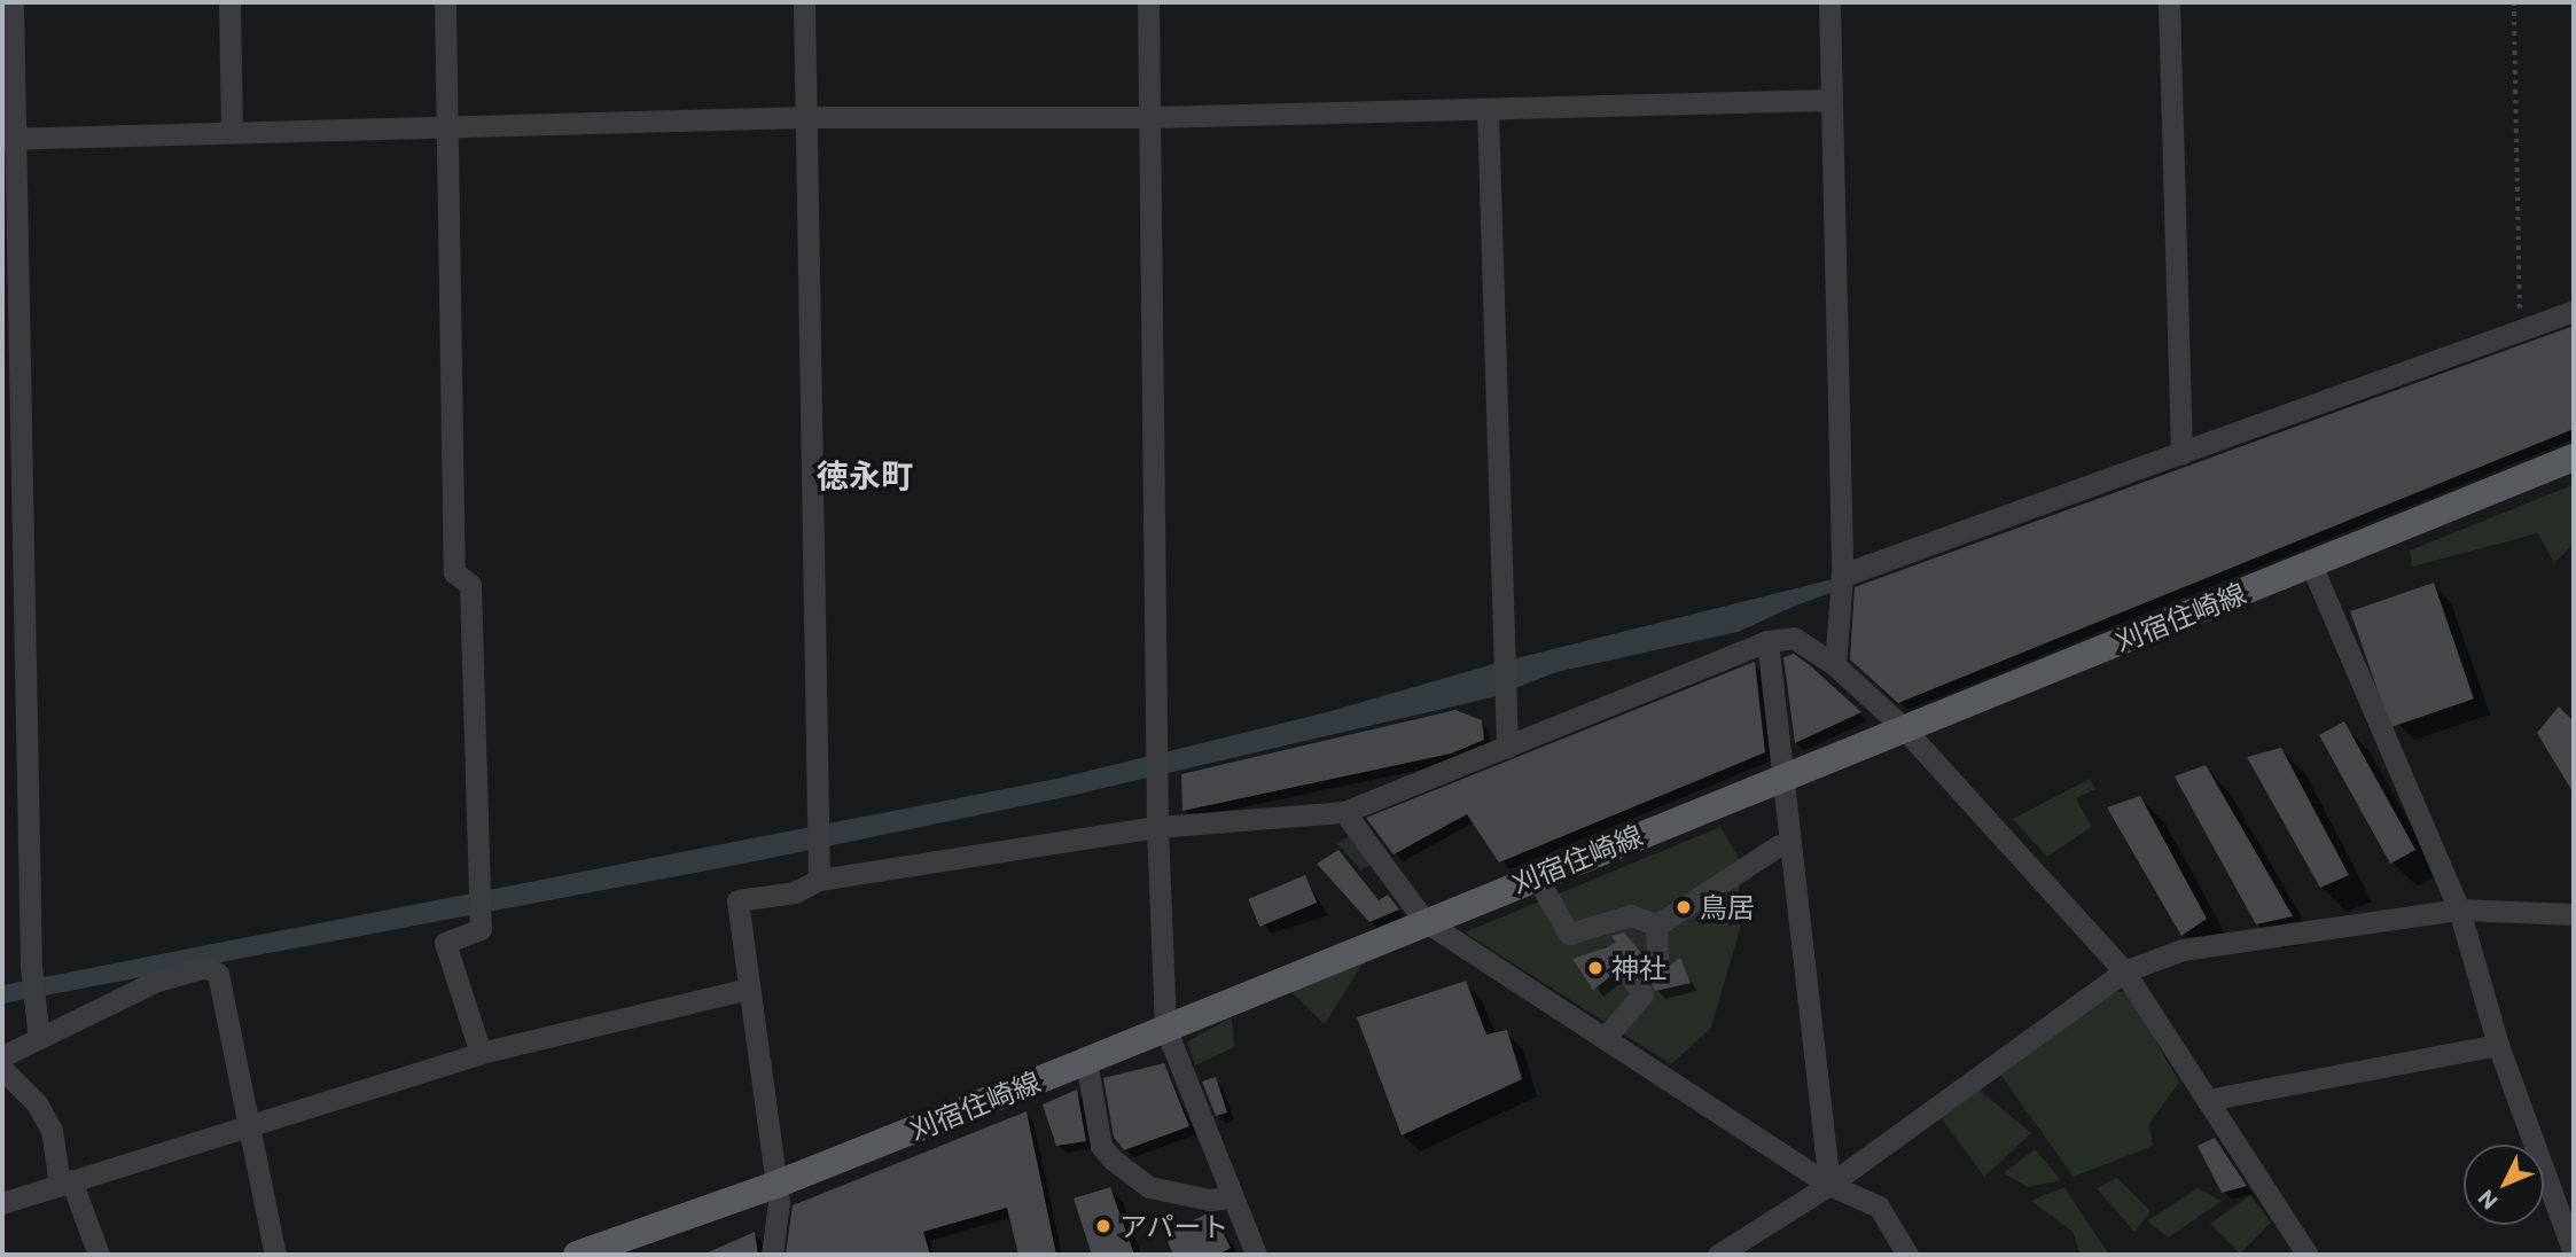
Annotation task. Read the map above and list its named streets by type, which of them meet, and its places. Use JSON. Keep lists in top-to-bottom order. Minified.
{"streets":{"main road":["刈宿住崎線"]},"districts":["徳永町"],"places":["鳥居","神社","アパート"],"north":"bottom left"}
